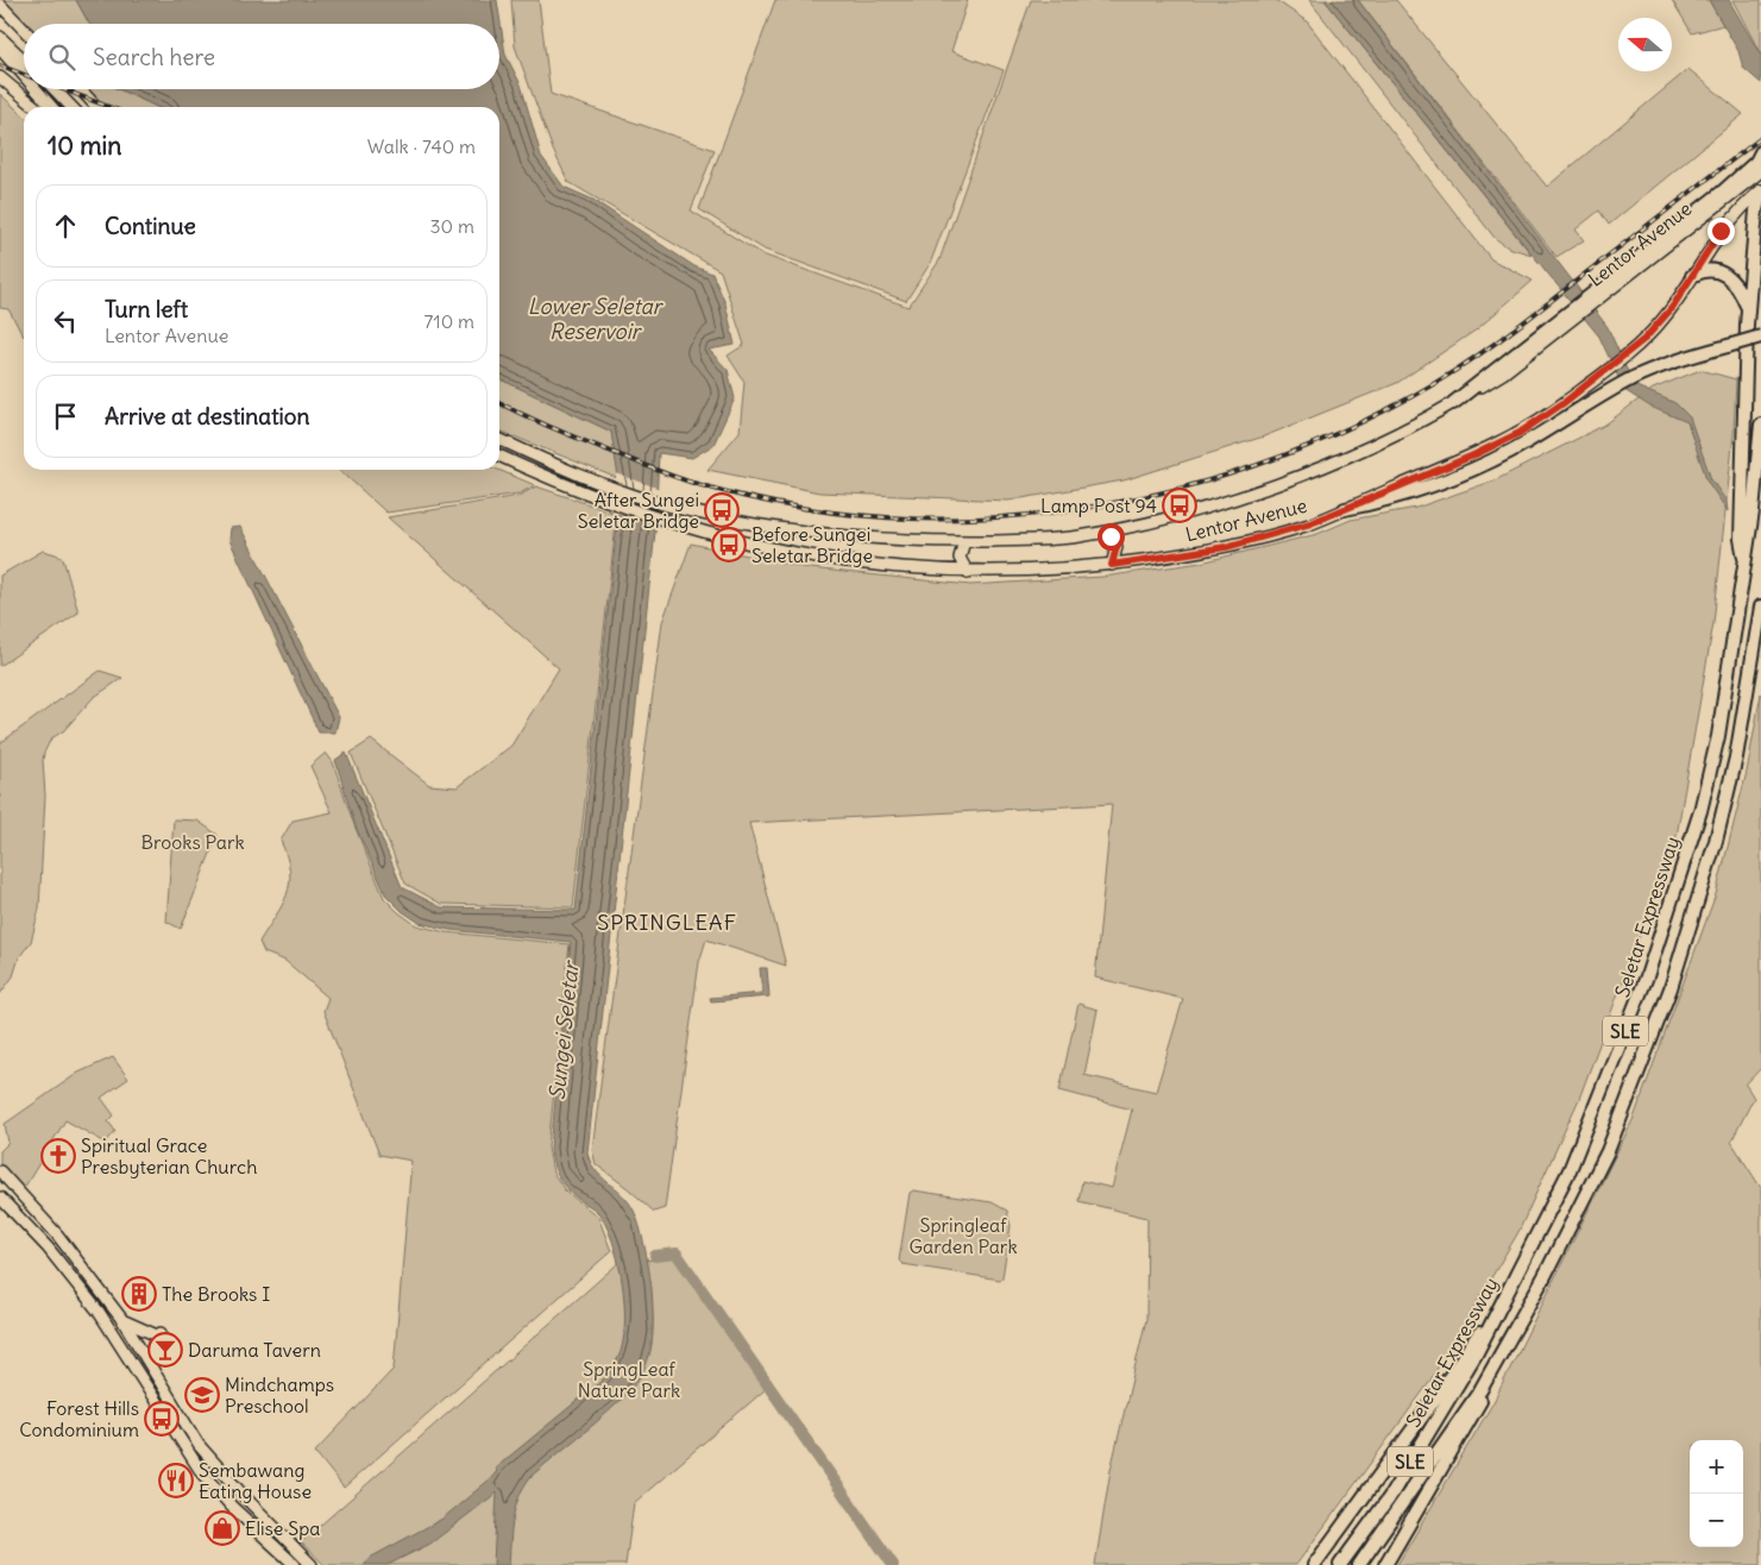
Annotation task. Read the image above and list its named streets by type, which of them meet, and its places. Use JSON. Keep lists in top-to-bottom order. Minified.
{"streets":{"highway":["Seletar Expressway","SLE"],"main road":["Lentor Avenue"]},"districts":["SPRINGLEAF"],"water":["Lower Seletar Reservoir","Sungei Seletar"],"parks":["Brooks Park","Springleaf Garden Park","SpringLeaf Nature Park"],"places":{"bus stop":["Lamp Post 94","After Sungei Seletar Bridge","Before Sungei Seletar Bridge","Forest Hills Condominium"],"church":["Spiritual Grace Presbyterian Church"],"building":["The Brooks I"],"bar":["Daruma Tavern"],"school or university":["Mindchamps Preschool"],"restaurant":["Sembawang Eating House"],"shop":["Elise Spa"]},"north":"left","page":{"search":"Search here","heading":["10 min","Walk · 740 m"],"list":[["Continue","30 m"],["Turn left","Lentor Avenue","710 m"],"Arrive at destination"],"map_buttons":["+","−"]}}
